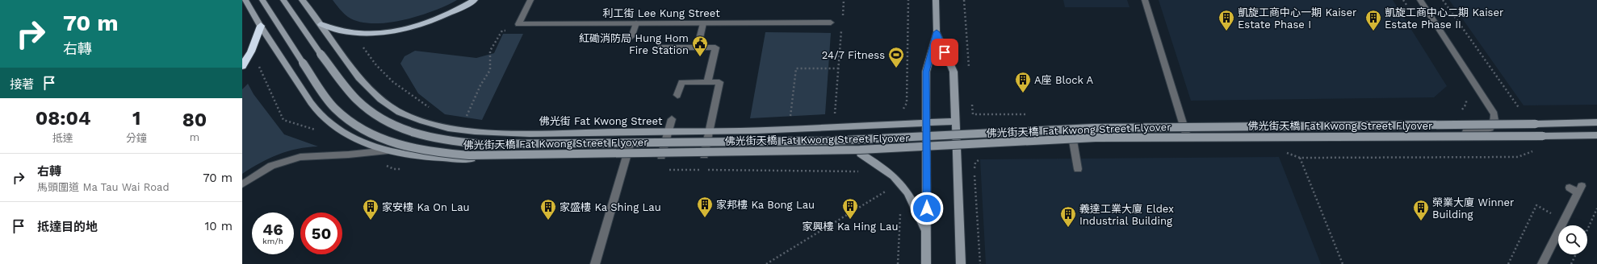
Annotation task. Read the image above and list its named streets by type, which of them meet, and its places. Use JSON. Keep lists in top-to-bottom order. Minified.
{"streets":{"main road":["佛光街 Fat Kwong Street","佛光街天橋 Fat Kwong Street Flyover"],"street":["利工街 Lee Kung Street"]},"places":{"building":["凱旋工商中心一期 Kaiser Estate Phase I","凱旋工商中心二期 Kaiser Estate Phase II","A座 Block A","家邦樓 Ka Bong Lau","家興樓 Ka Hing Lau","家安樓 Ka On Lau","家盛樓 Ka Shing Lau","榮業大廈 Winner Building","義達工業大廈 Eldex Industrial Building"],"public building":["紅磡消防局 Hung Hom Fire Station"],"sports":["24/7 Fitness"]},"page":{"turn":["70 m","右轉"],"then":"接著","eta":["08:04","抵達","1","分鐘","80","m"],"list":[{"name":"右轉","note":"馬頭圍道 Ma Tau Wai Road","value":"70 m"},{"name":"抵達目的地","value":"10 m"}],"speed":"46 km/h","limit":"50"}}
